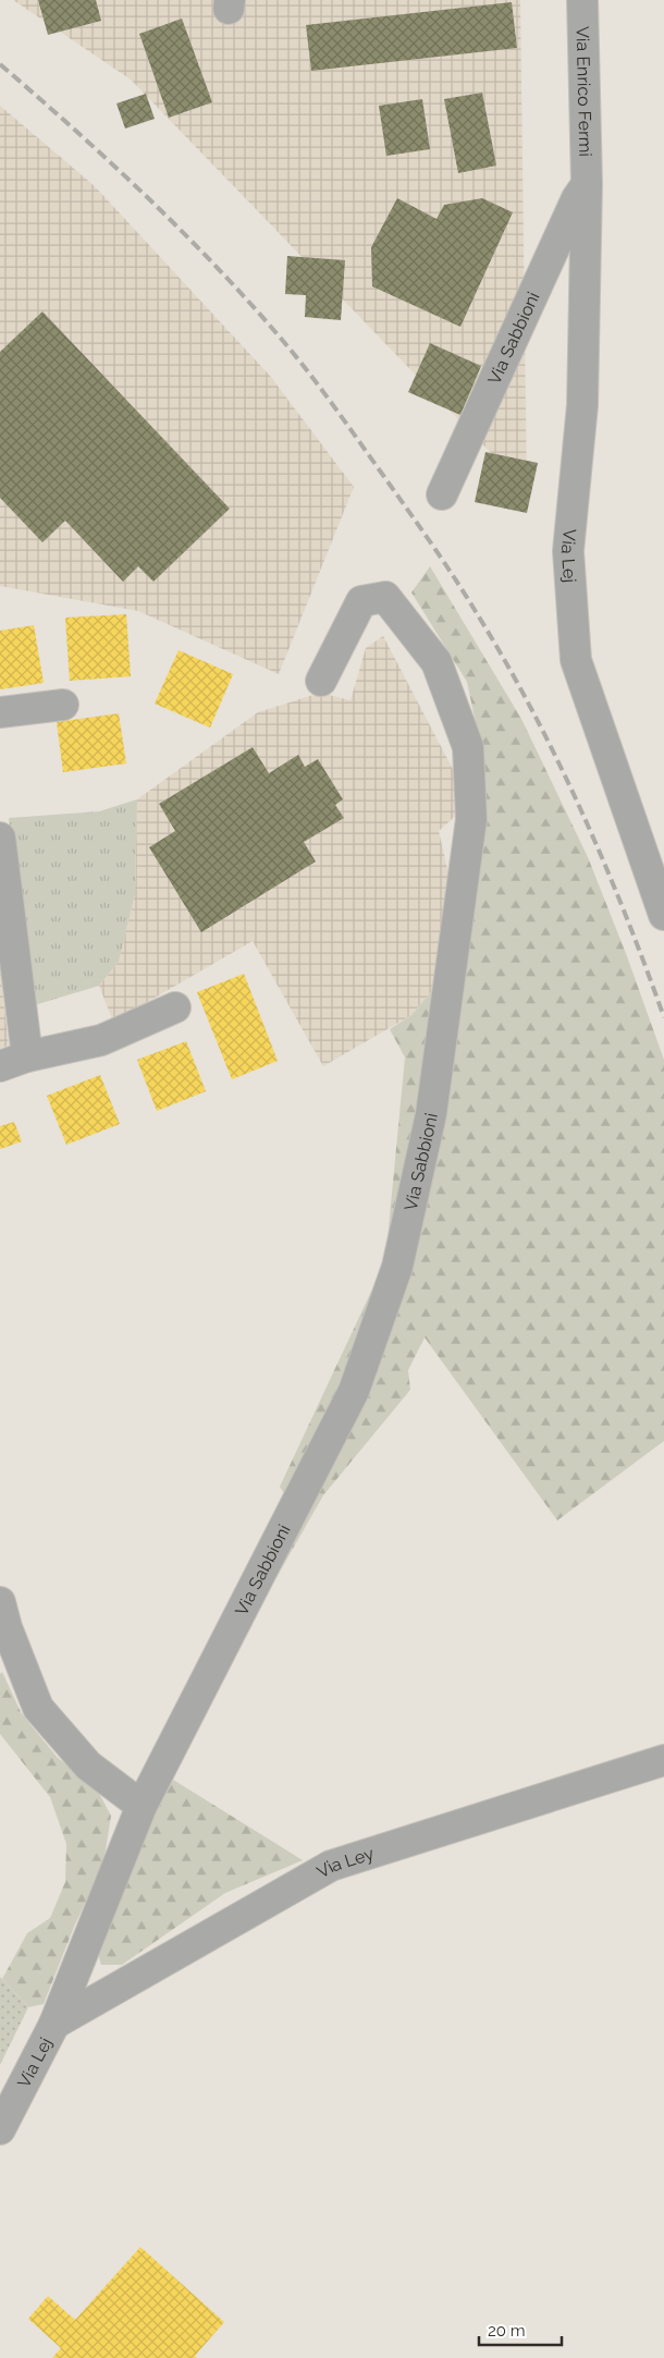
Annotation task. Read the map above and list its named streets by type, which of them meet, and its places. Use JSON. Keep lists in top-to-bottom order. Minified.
{"streets":{"street":["Via Enrico Fermi","Via Sabbioni","Via Lej","Via Ley"]},"crossings":[["Via Enrico Fermi","Via Sabbioni"],["Via Enrico Fermi","Via Lej"],["Via Sabbioni","Via Lej"],["Via Lej","Via Ley"]],"scale_bar":"20 m"}
